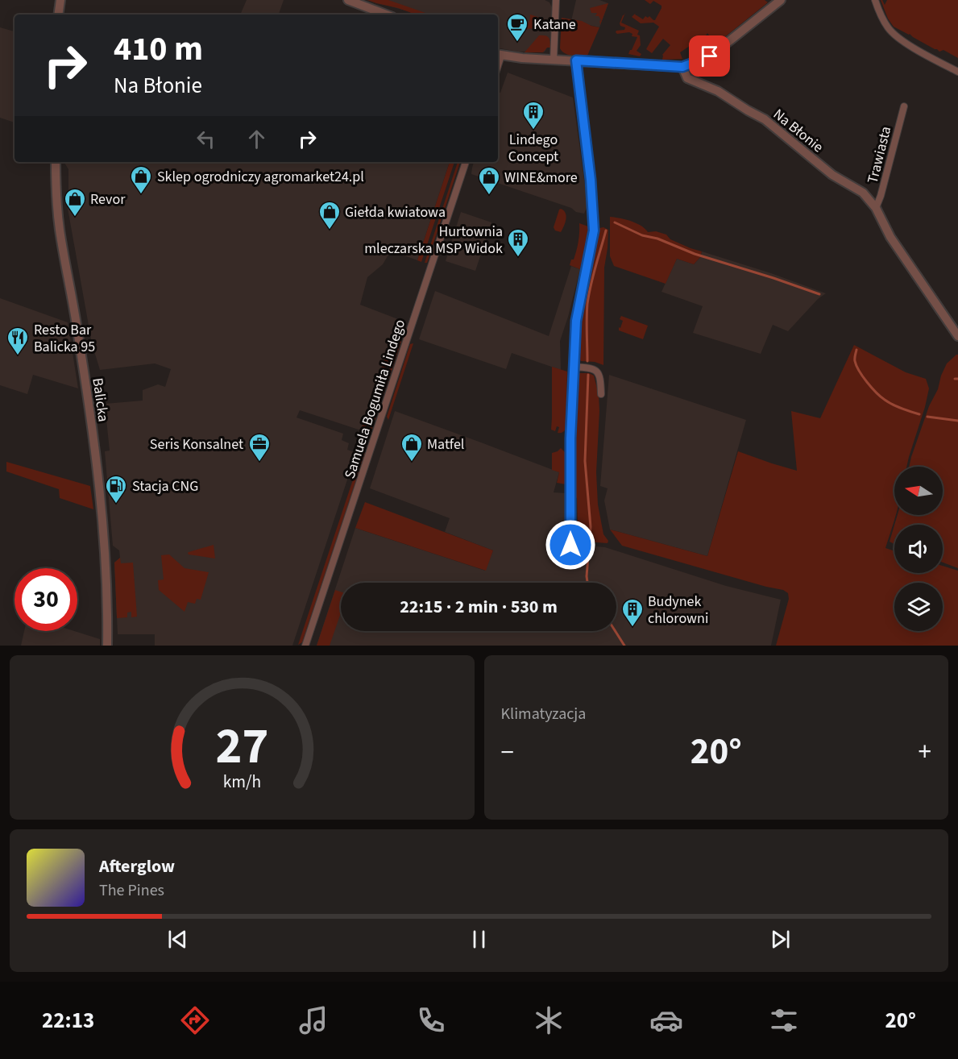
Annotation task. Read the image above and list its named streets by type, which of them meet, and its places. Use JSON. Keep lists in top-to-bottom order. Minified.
{"streets":{"street":["Na Błonie","Trawiasta","Samuela Bogumiła Lindego","Balicka"]},"crossings":[["Na Błonie","Trawiasta"]],"places":{"cafe":["Katane"],"building":["Lindego Concept","Hurtownia mleczarska MSP Widok","Budynek chlorowni"],"shop":["Sklep ogrodniczy agromarket24.pl","WINE&more","Revor","Giełda kwiatowa","Matfel"],"restaurant":["Resto Bar Balicka 95"],"office":["Seris Konsalnet"],"fuel station":["Stacja CNG"]},"north":"left","page":{"turn":["410 m","Na Błonie"],"limit":"30","trip":"22:15 · 2 min · 530 m","tile":"Klimatyzacja","heat":["−","20°","+"],"song":["Afterglow","The Pines"],"tabs":["22:13","20°"],"gauge":["27","km/h"]}}
